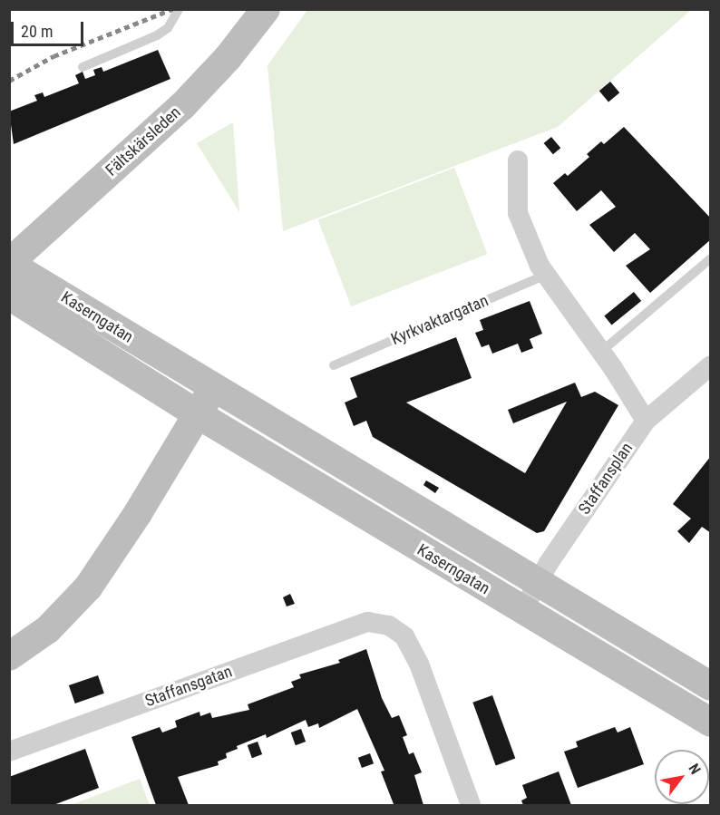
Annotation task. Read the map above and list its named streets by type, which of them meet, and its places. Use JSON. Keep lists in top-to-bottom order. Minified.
{"streets":{"street":["Fältskärsleden","Kaserngatan","Staffansplan","Staffansgatan"],"lane":["Kyrkvaktargatan"]},"crossings":[["Fältskärsleden","Kaserngatan"],["Kaserngatan","Staffansplan"]],"scale_bar":"20 m","north":"top right"}
